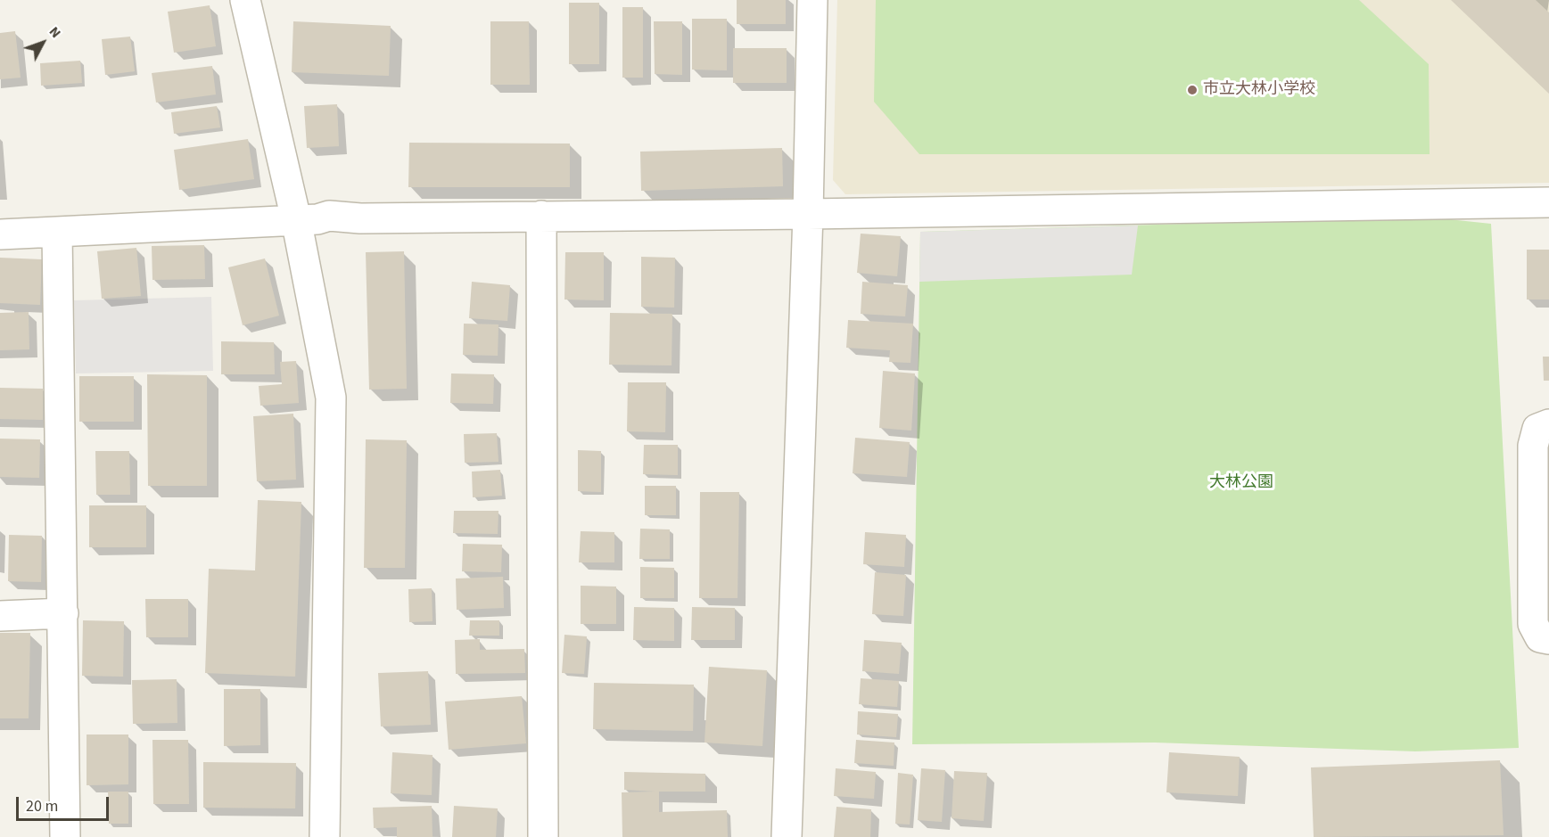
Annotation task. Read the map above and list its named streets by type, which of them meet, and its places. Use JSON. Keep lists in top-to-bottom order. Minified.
{"parks":["大林公園"],"places":["市立大林小学校"],"scale_bar":"20 m","north":"top right"}
